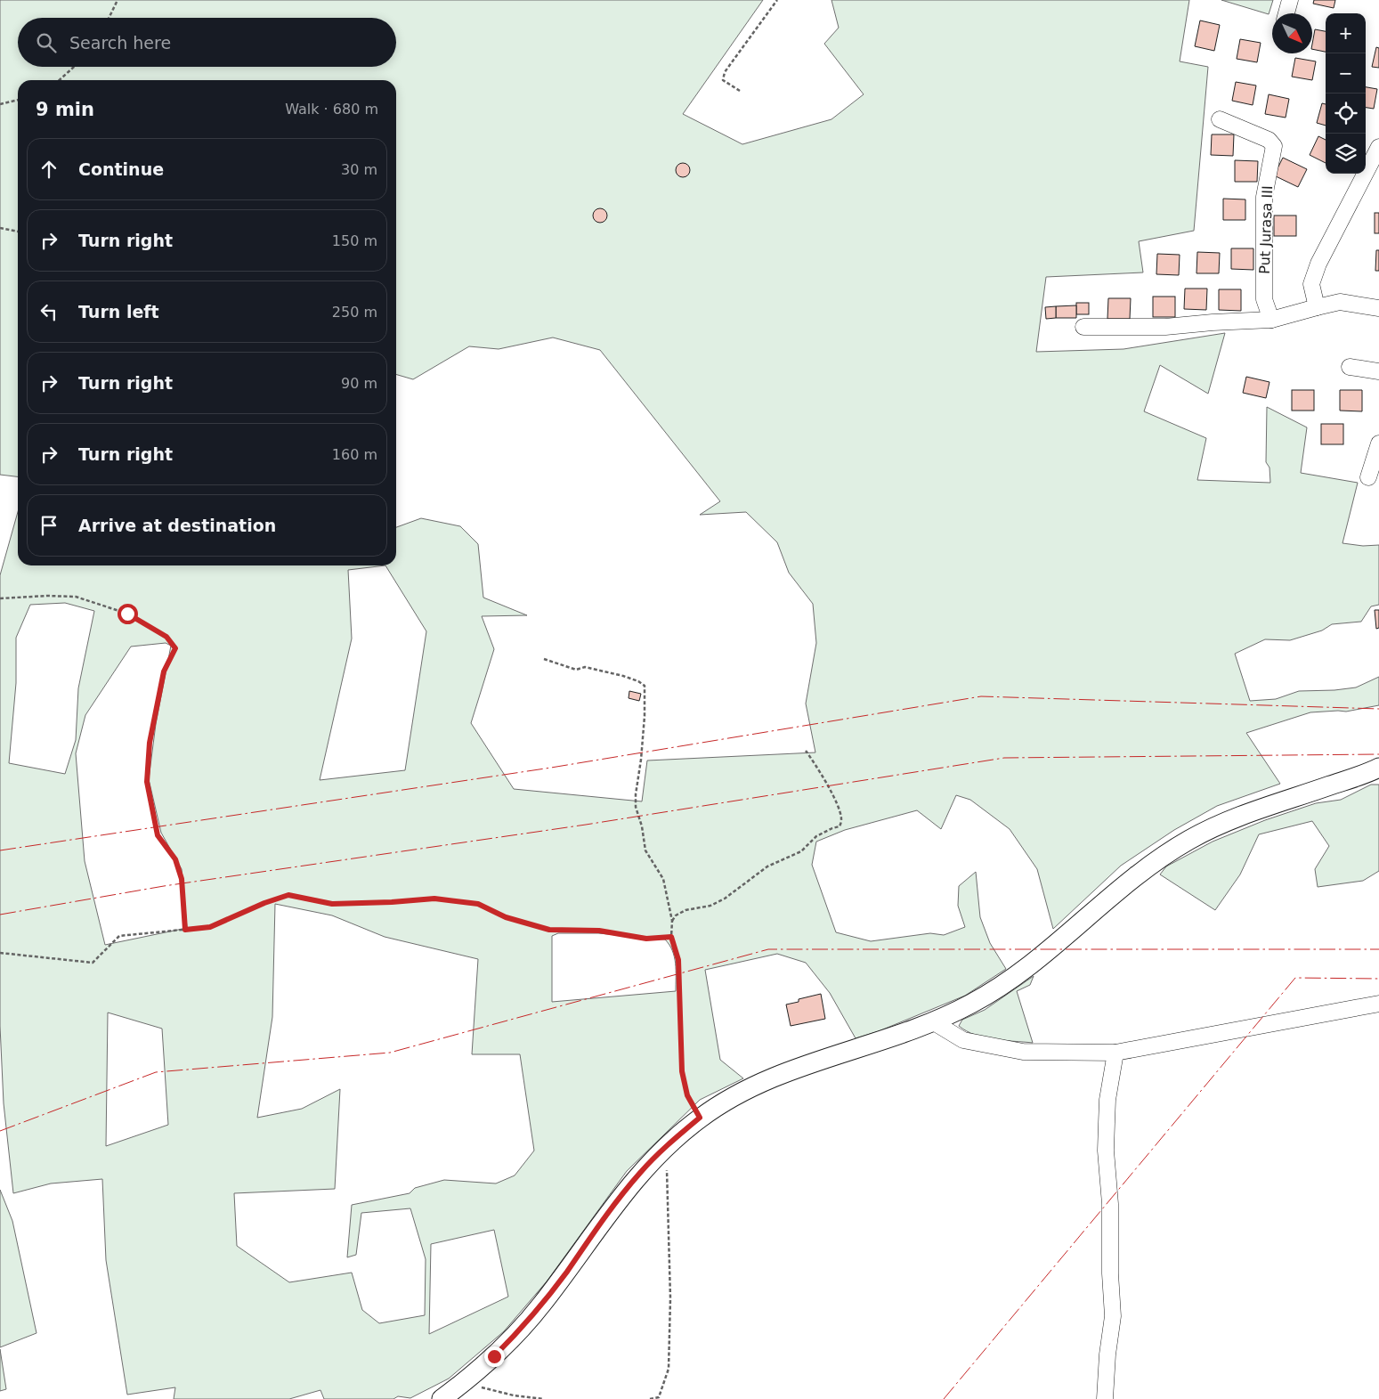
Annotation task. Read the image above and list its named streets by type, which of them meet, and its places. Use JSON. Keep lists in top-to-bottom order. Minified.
{"streets":{"street":["Put Jurasa III"]},"north":"bottom right","page":{"map_buttons":["+","−"],"search":"Search here","heading":["9 min","Walk · 680 m"],"list":[["Continue","30 m"],["Turn right","150 m"],["Turn left","250 m"],["Turn right","90 m"],["Turn right","160 m"],"Arrive at destination"]}}
